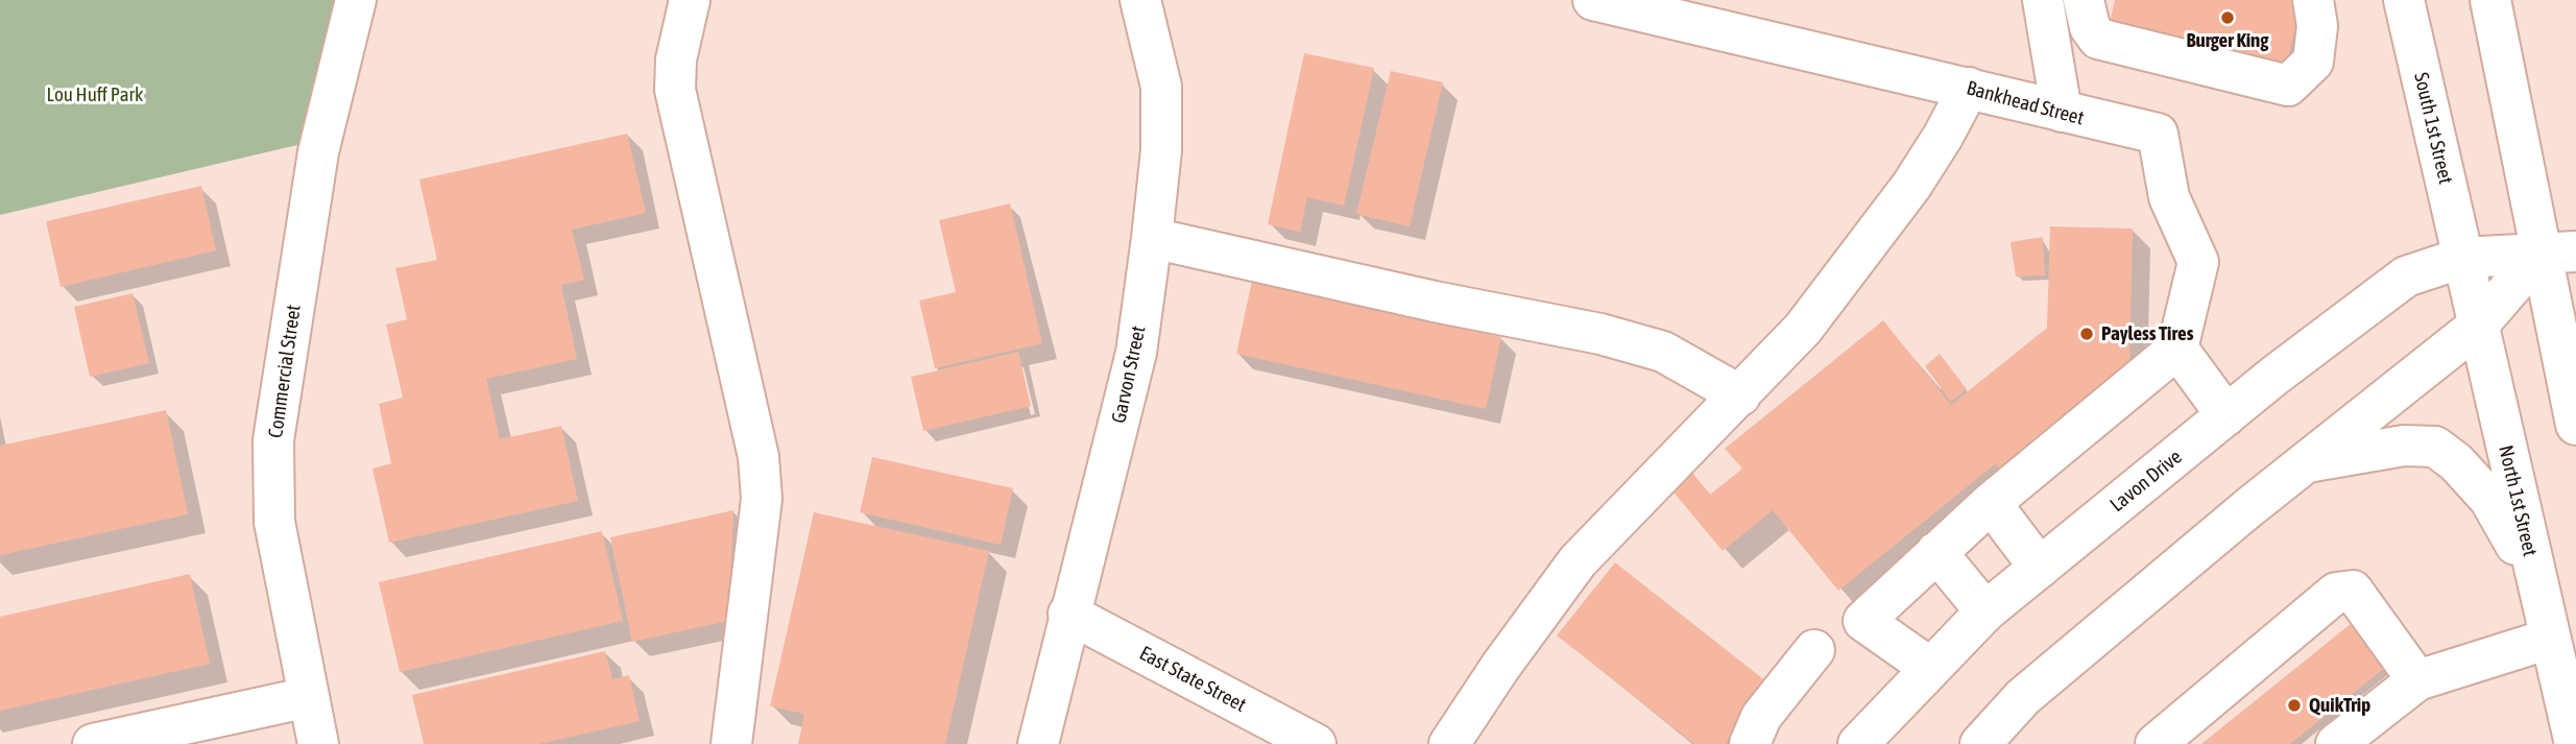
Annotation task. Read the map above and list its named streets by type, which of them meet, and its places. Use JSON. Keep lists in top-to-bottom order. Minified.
{"streets":{"main road":["Bankhead Street","South 1st Street","Commercial Street","Garvon Street","Lavon Drive","North 1st Street","East State Street"]},"crossings":[["South 1st Street","Lavon Drive"],["South 1st Street","North 1st Street"],["Garvon Street","East State Street"],["Lavon Drive","North 1st Street"]],"parks":["Lou Huff Park"],"places":["Burger King","Payless Tires","QuikTrip"]}
